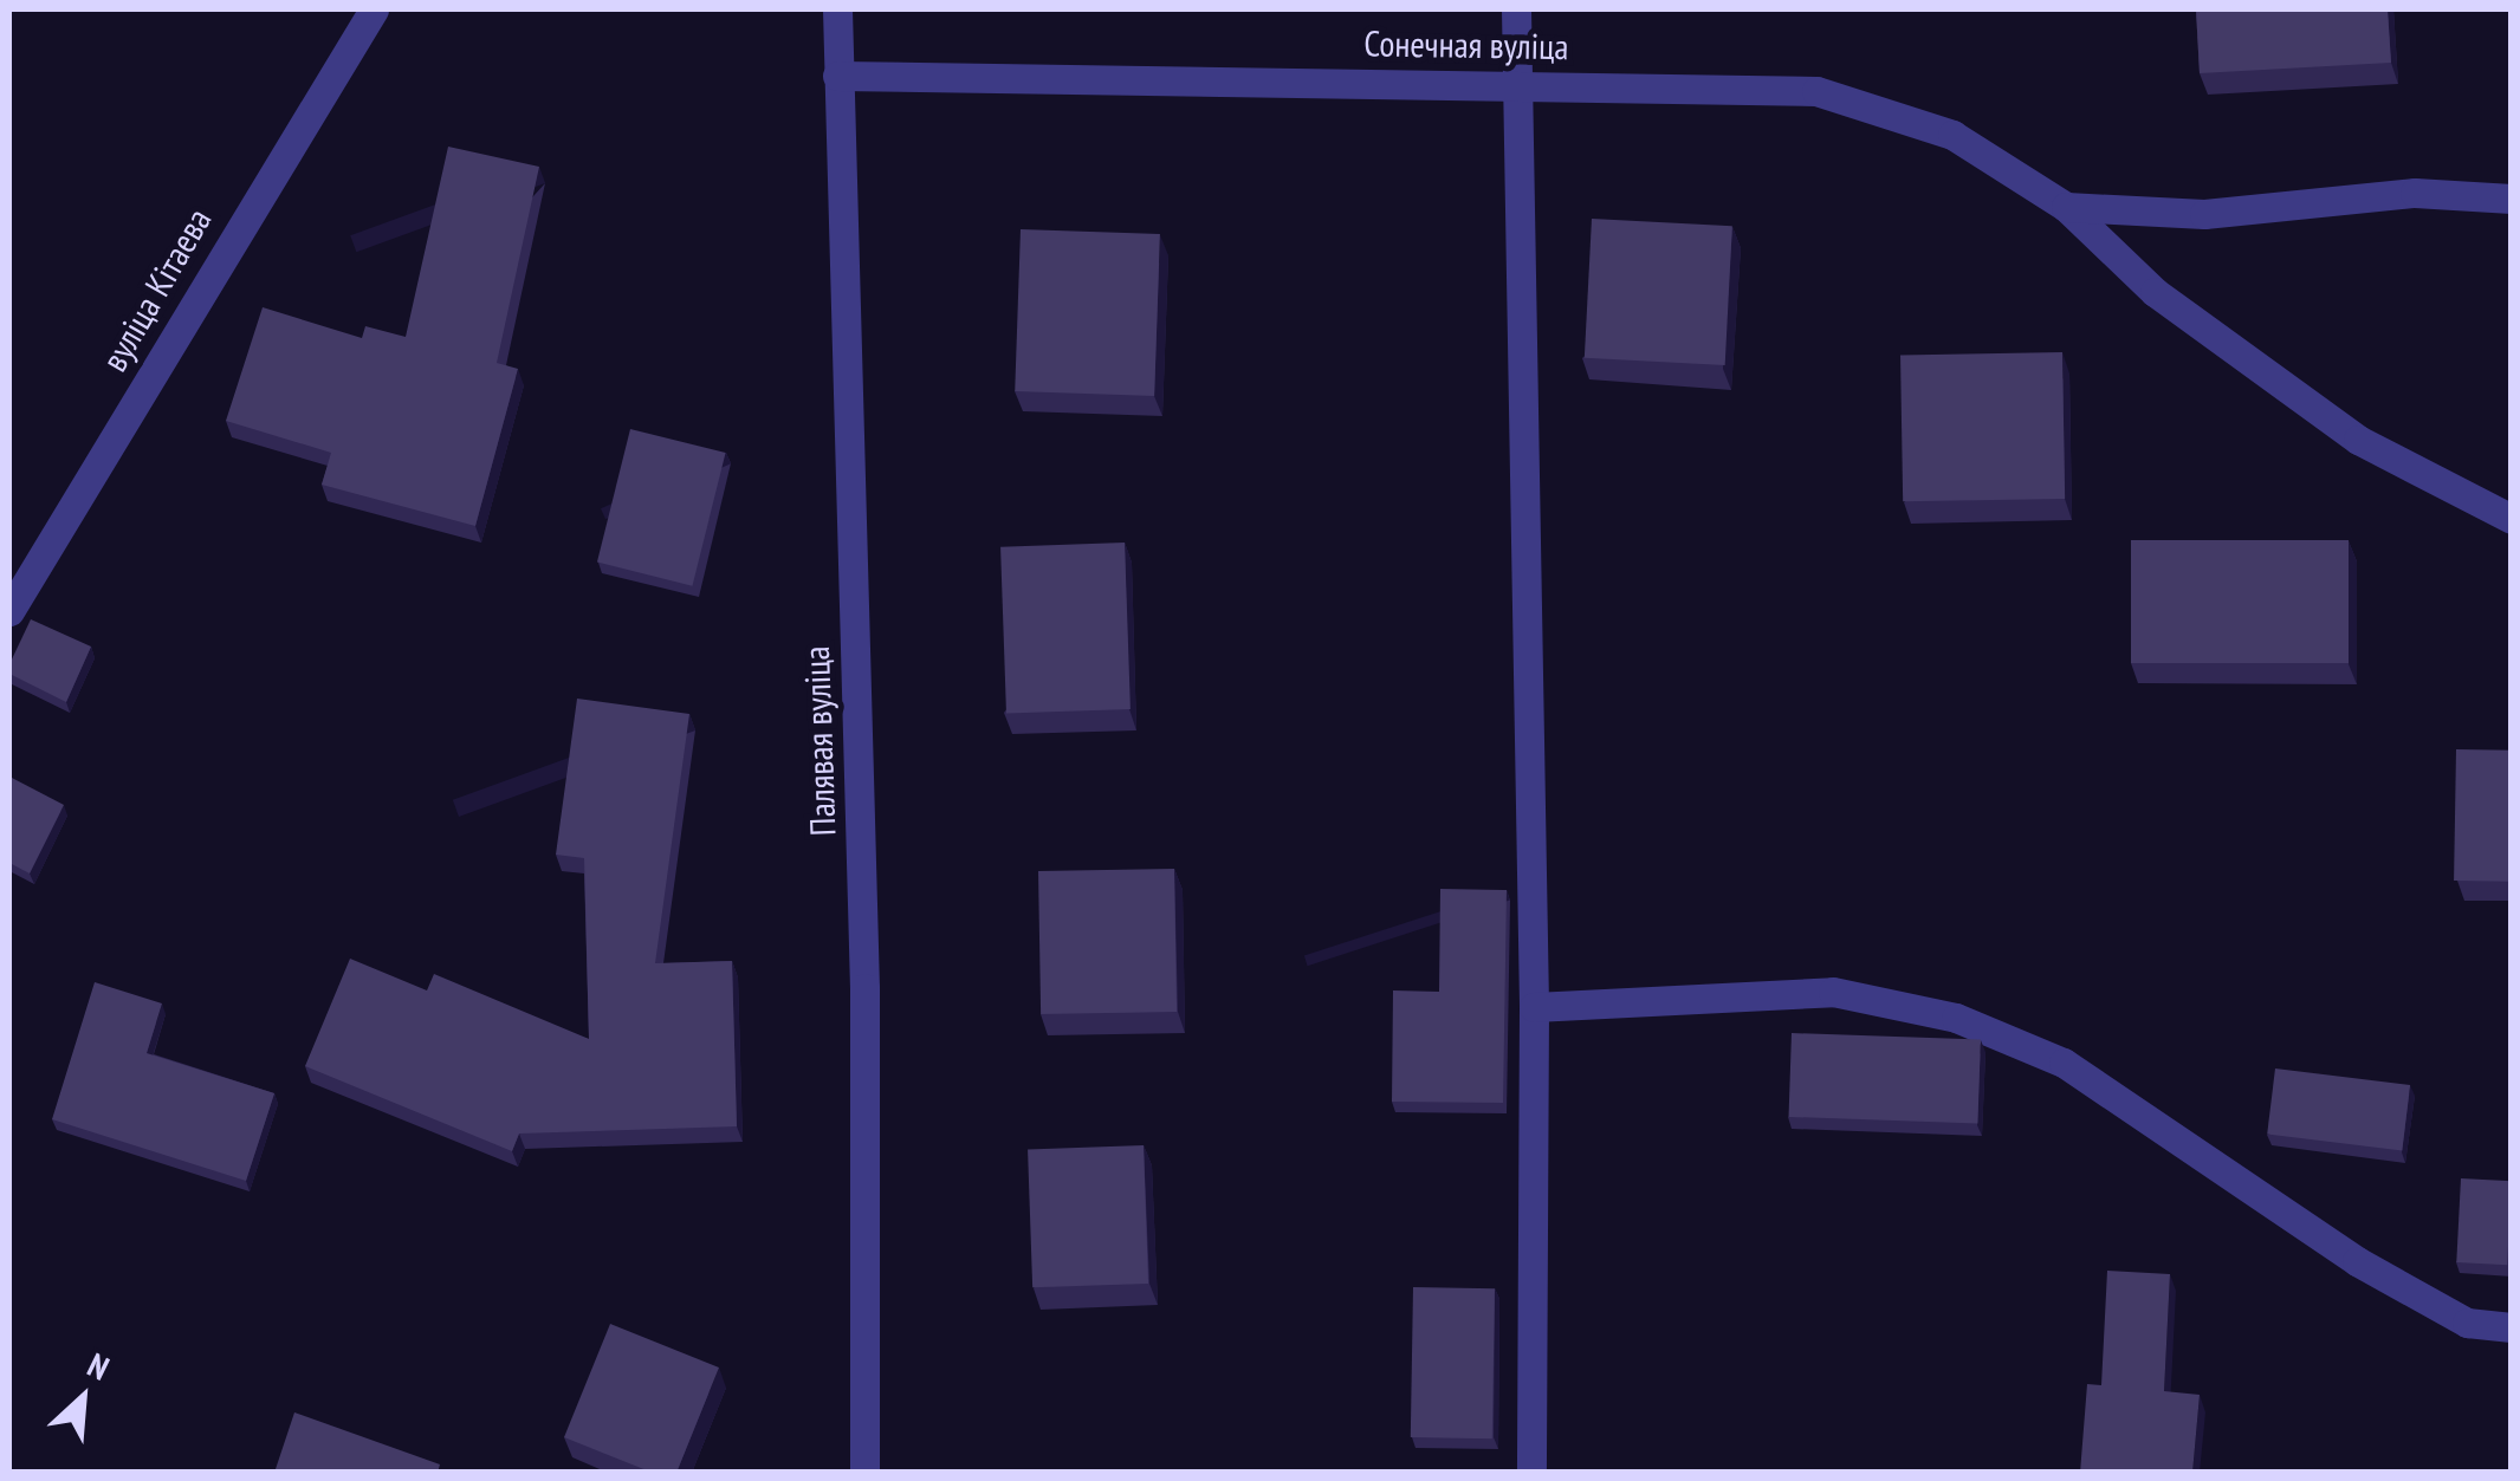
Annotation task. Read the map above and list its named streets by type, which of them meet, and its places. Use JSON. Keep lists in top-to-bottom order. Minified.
{"streets":{"street":["Сонечная вуліца","вуліца Кітаева","Палявая вуліца"]},"crossings":[["Сонечная вуліца","Палявая вуліца"]],"north":"top right"}
